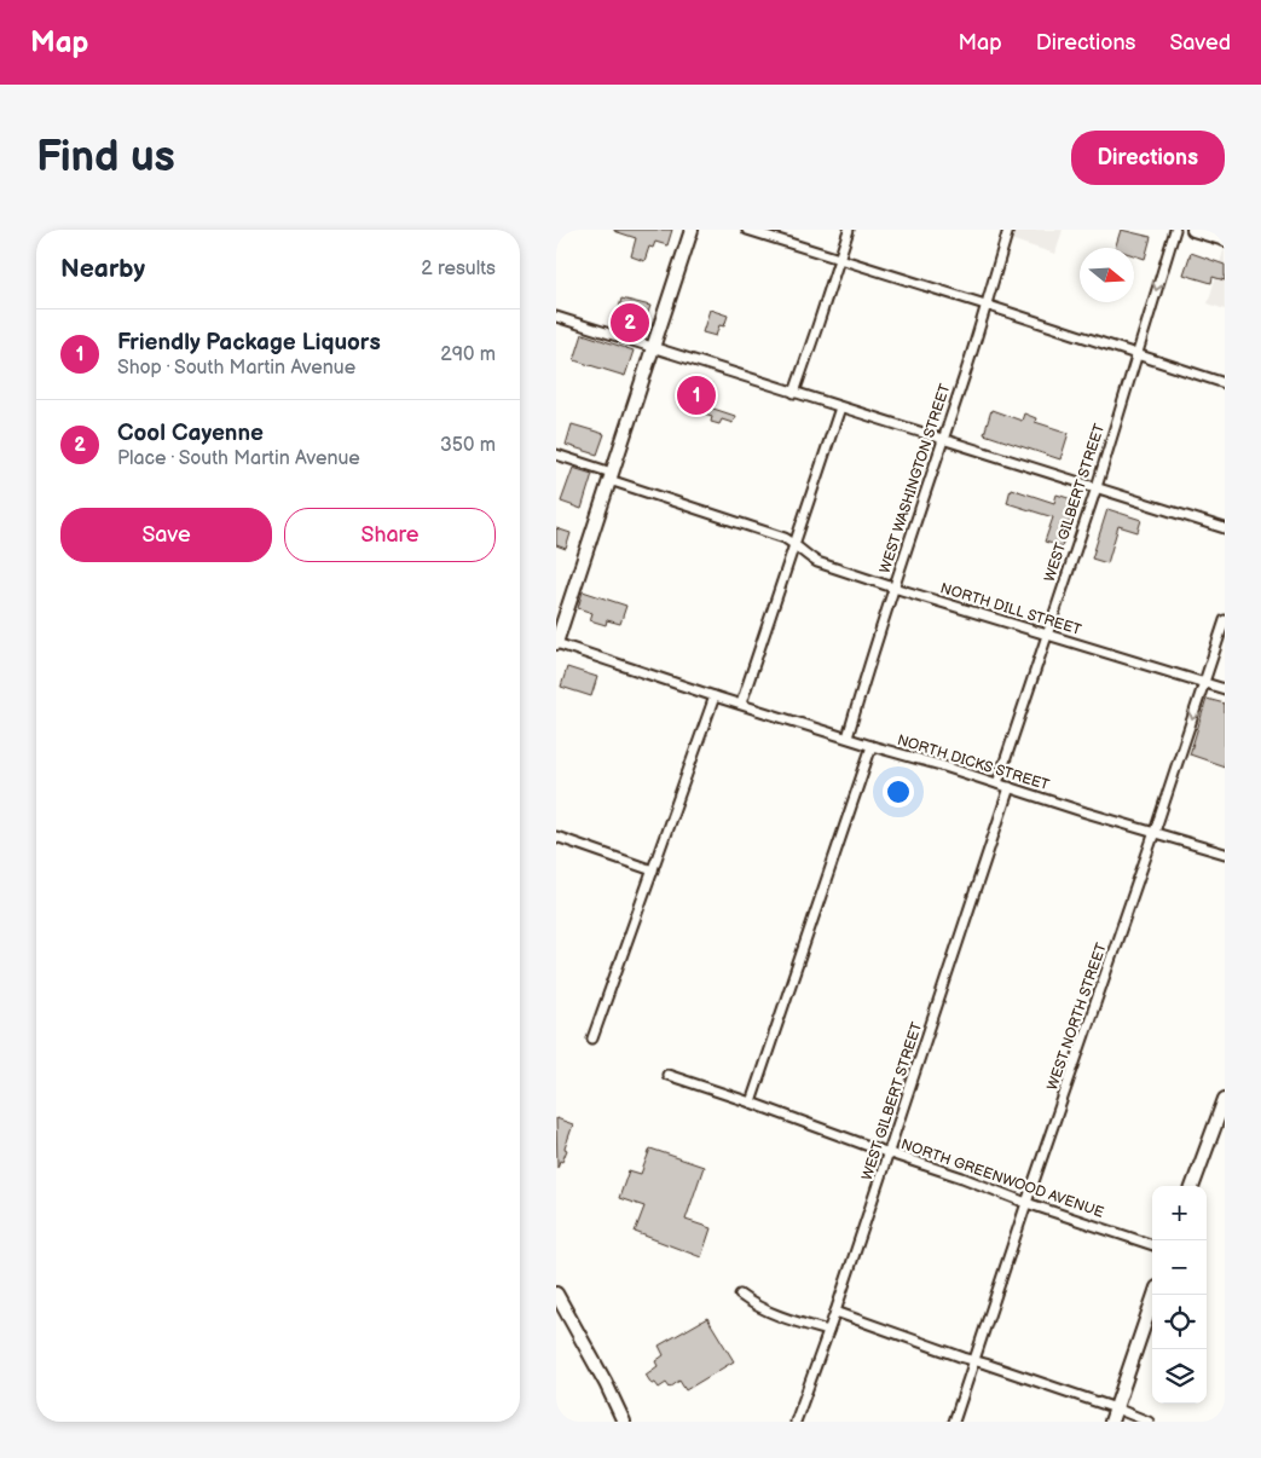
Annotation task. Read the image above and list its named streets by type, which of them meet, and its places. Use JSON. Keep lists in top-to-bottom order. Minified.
{"streets":{"street":["WEST WASHINGTON STREET","WEST GILBERT STREET","NORTH DILL STREET","NORTH DICKS STREET","WEST NORTH STREET","NORTH GREENWOOD AVENUE"]},"crossings":[["WEST WASHINGTON STREET","NORTH DILL STREET"],["WEST WASHINGTON STREET","NORTH DICKS STREET"],["WEST GILBERT STREET","NORTH DILL STREET"],["WEST GILBERT STREET","NORTH DICKS STREET"],["WEST GILBERT STREET","NORTH GREENWOOD AVENUE"],["NORTH DILL STREET","WEST NORTH STREET"],["NORTH DICKS STREET","WEST NORTH STREET"],["WEST NORTH STREET","NORTH GREENWOOD AVENUE"]],"north":"right","page":{"header":"Map","nav":["Map","Directions","Saved"],"buttons":["Directions",["Save","Share"]],"title":"Find us","heading":["Nearby","2 results"],"pins":["2","1"],"list":[{"mark":"1","name":"Friendly Package Liquors","note":"Shop · South Martin Avenue","value":"290 m"},{"mark":"2","name":"Cool Cayenne","note":"Place · South Martin Avenue","value":"350 m"}],"map_buttons":["+","−"]}}
